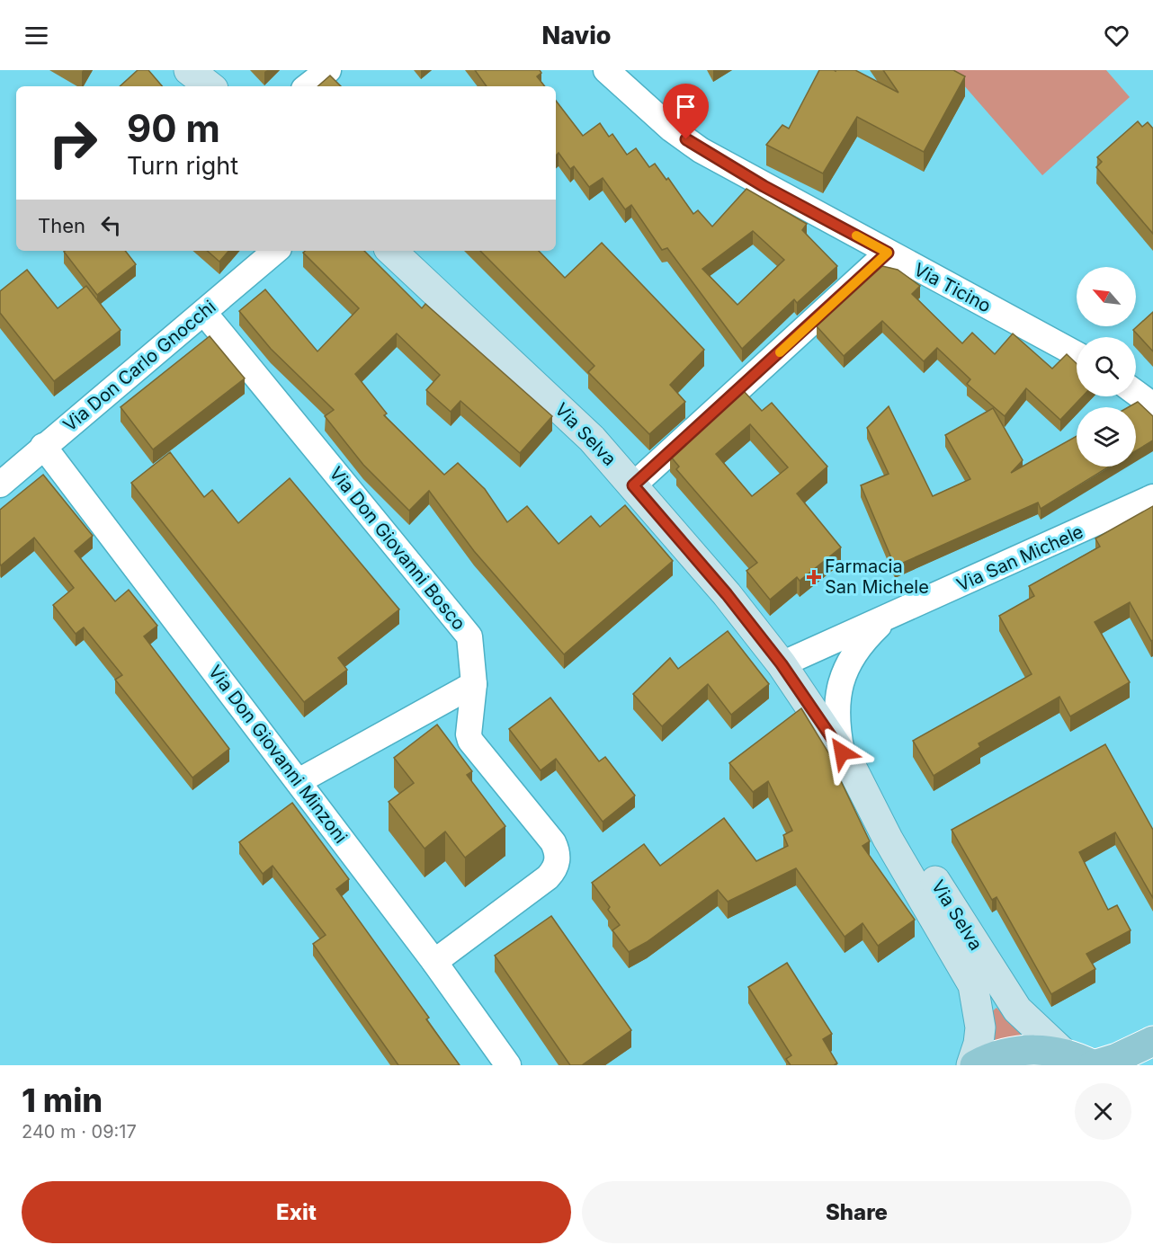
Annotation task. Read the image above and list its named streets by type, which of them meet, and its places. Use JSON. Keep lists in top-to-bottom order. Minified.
{"streets":{"main road":["Via Selva"],"street":["Via Ticino","Via Don Carlo Gnocchi","Via Don Giovanni Bosco","Via San Michele","Via Don Giovanni Minzoni"]},"crossings":[["Via Don Carlo Gnocchi","Via Don Giovanni Bosco"],["Via Don Carlo Gnocchi","Via Don Giovanni Minzoni"],["Via Selva","Via San Michele"],["Via Don Giovanni Bosco","Via Don Giovanni Minzoni"]],"places":{"health":["Farmacia San Michele"]},"north":"top left","page":{"header":"Navio","turn":["90 m","Turn right"],"then":"Then","heading":["1 min","240 m · 09:17"],"buttons":["Exit","Share"]}}
